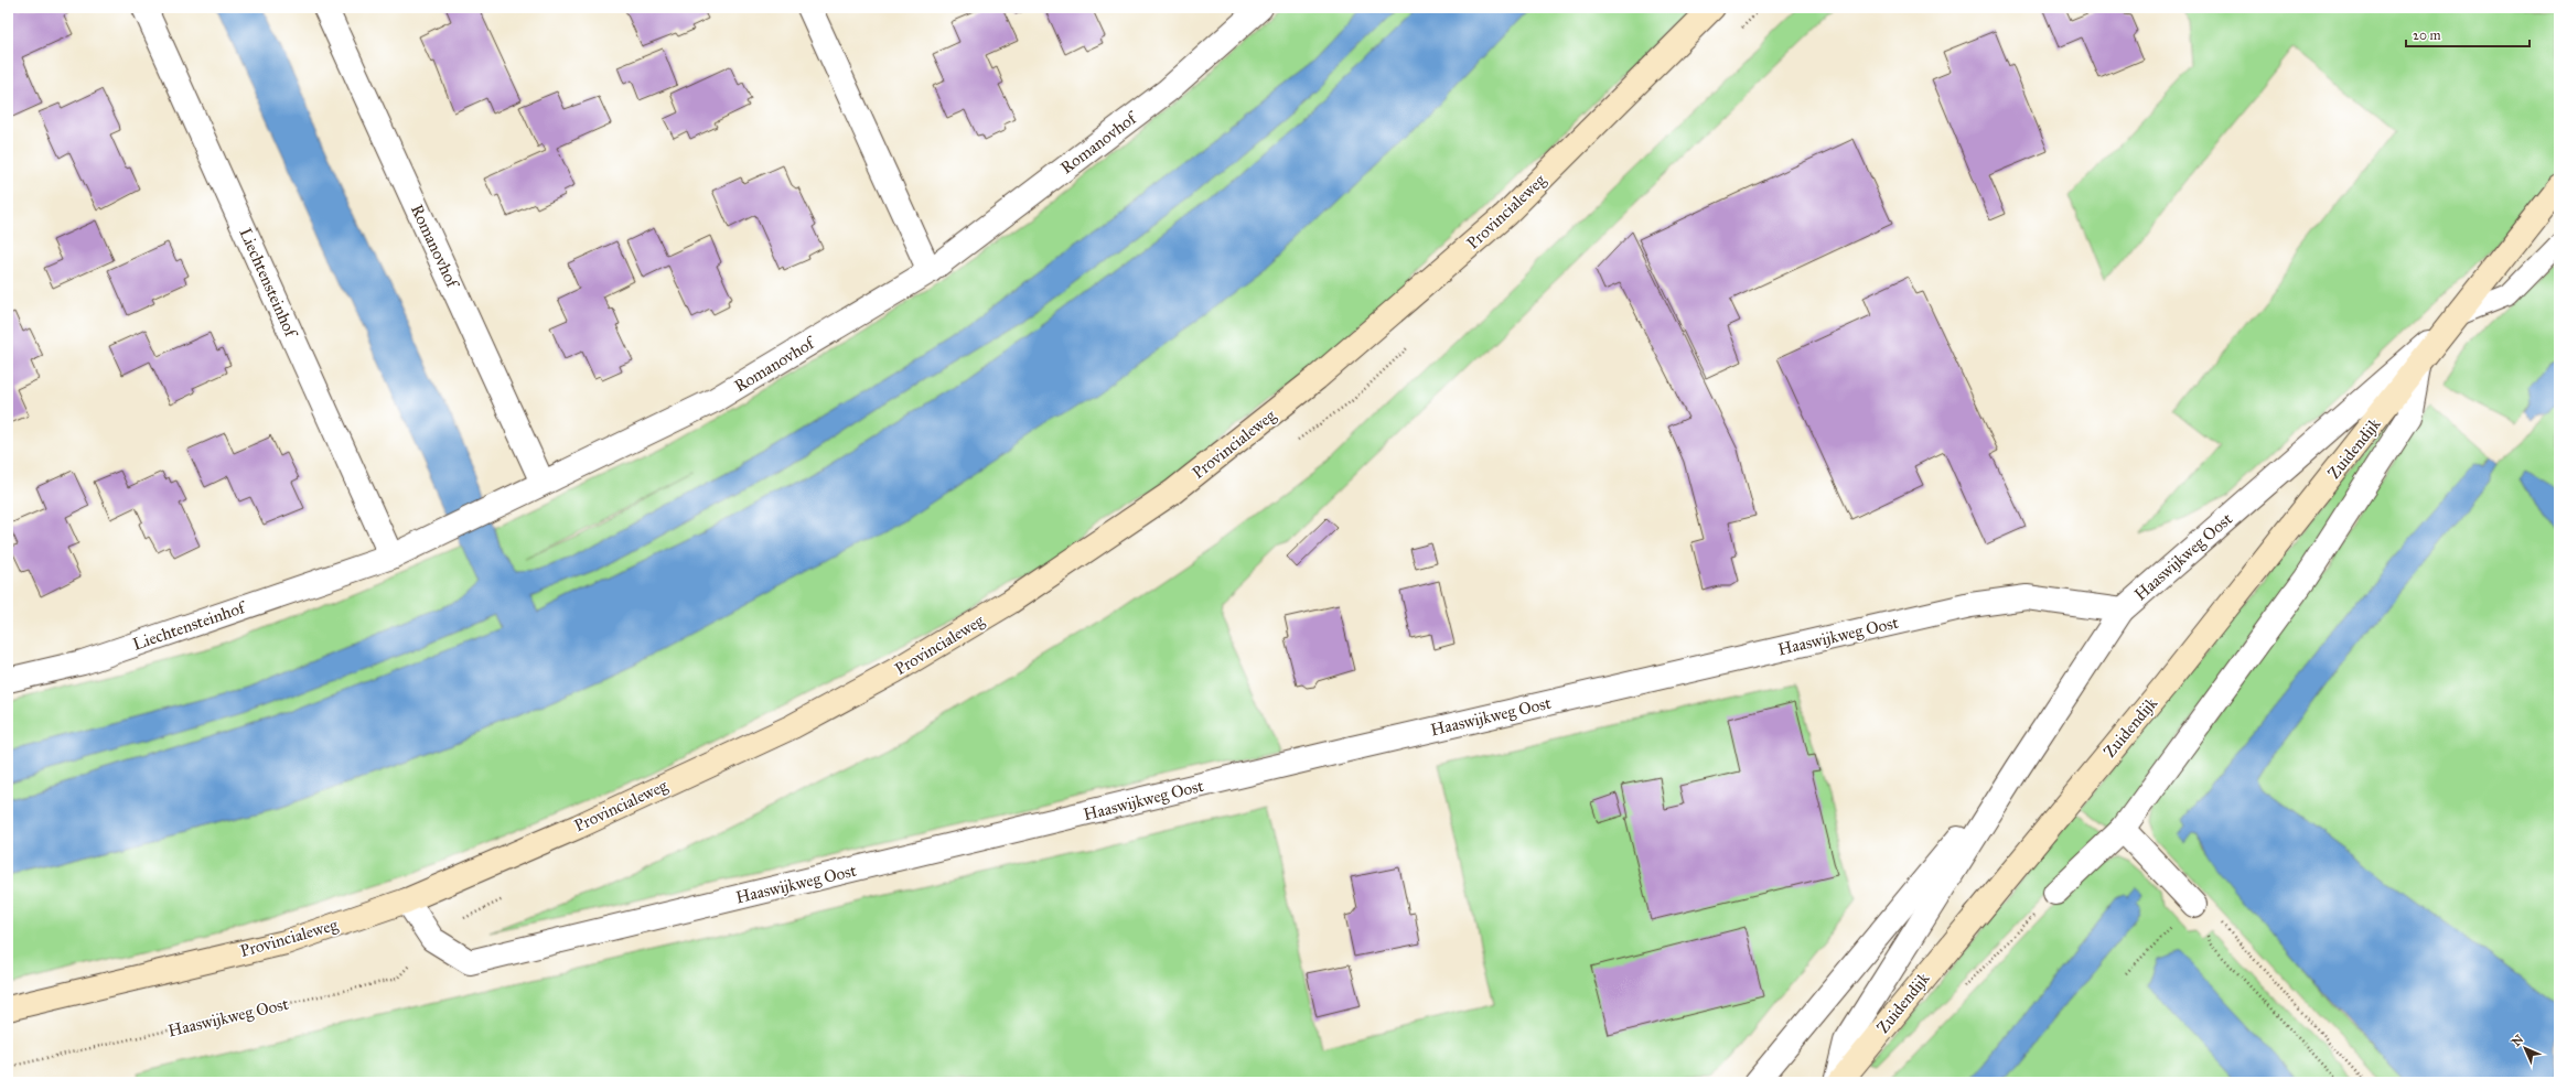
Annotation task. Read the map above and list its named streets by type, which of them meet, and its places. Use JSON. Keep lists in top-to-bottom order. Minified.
{"streets":{"main road":["Provincialeweg","Zuidendijk"],"street":["Romanovhof","Liechtensteinhof","Haaswijkweg Oost"]},"crossings":[["Romanovhof","Liechtensteinhof"],["Provincialeweg","Haaswijkweg Oost"],["Zuidendijk","Haaswijkweg Oost"]],"scale_bar":"20 m","north":"top left"}
